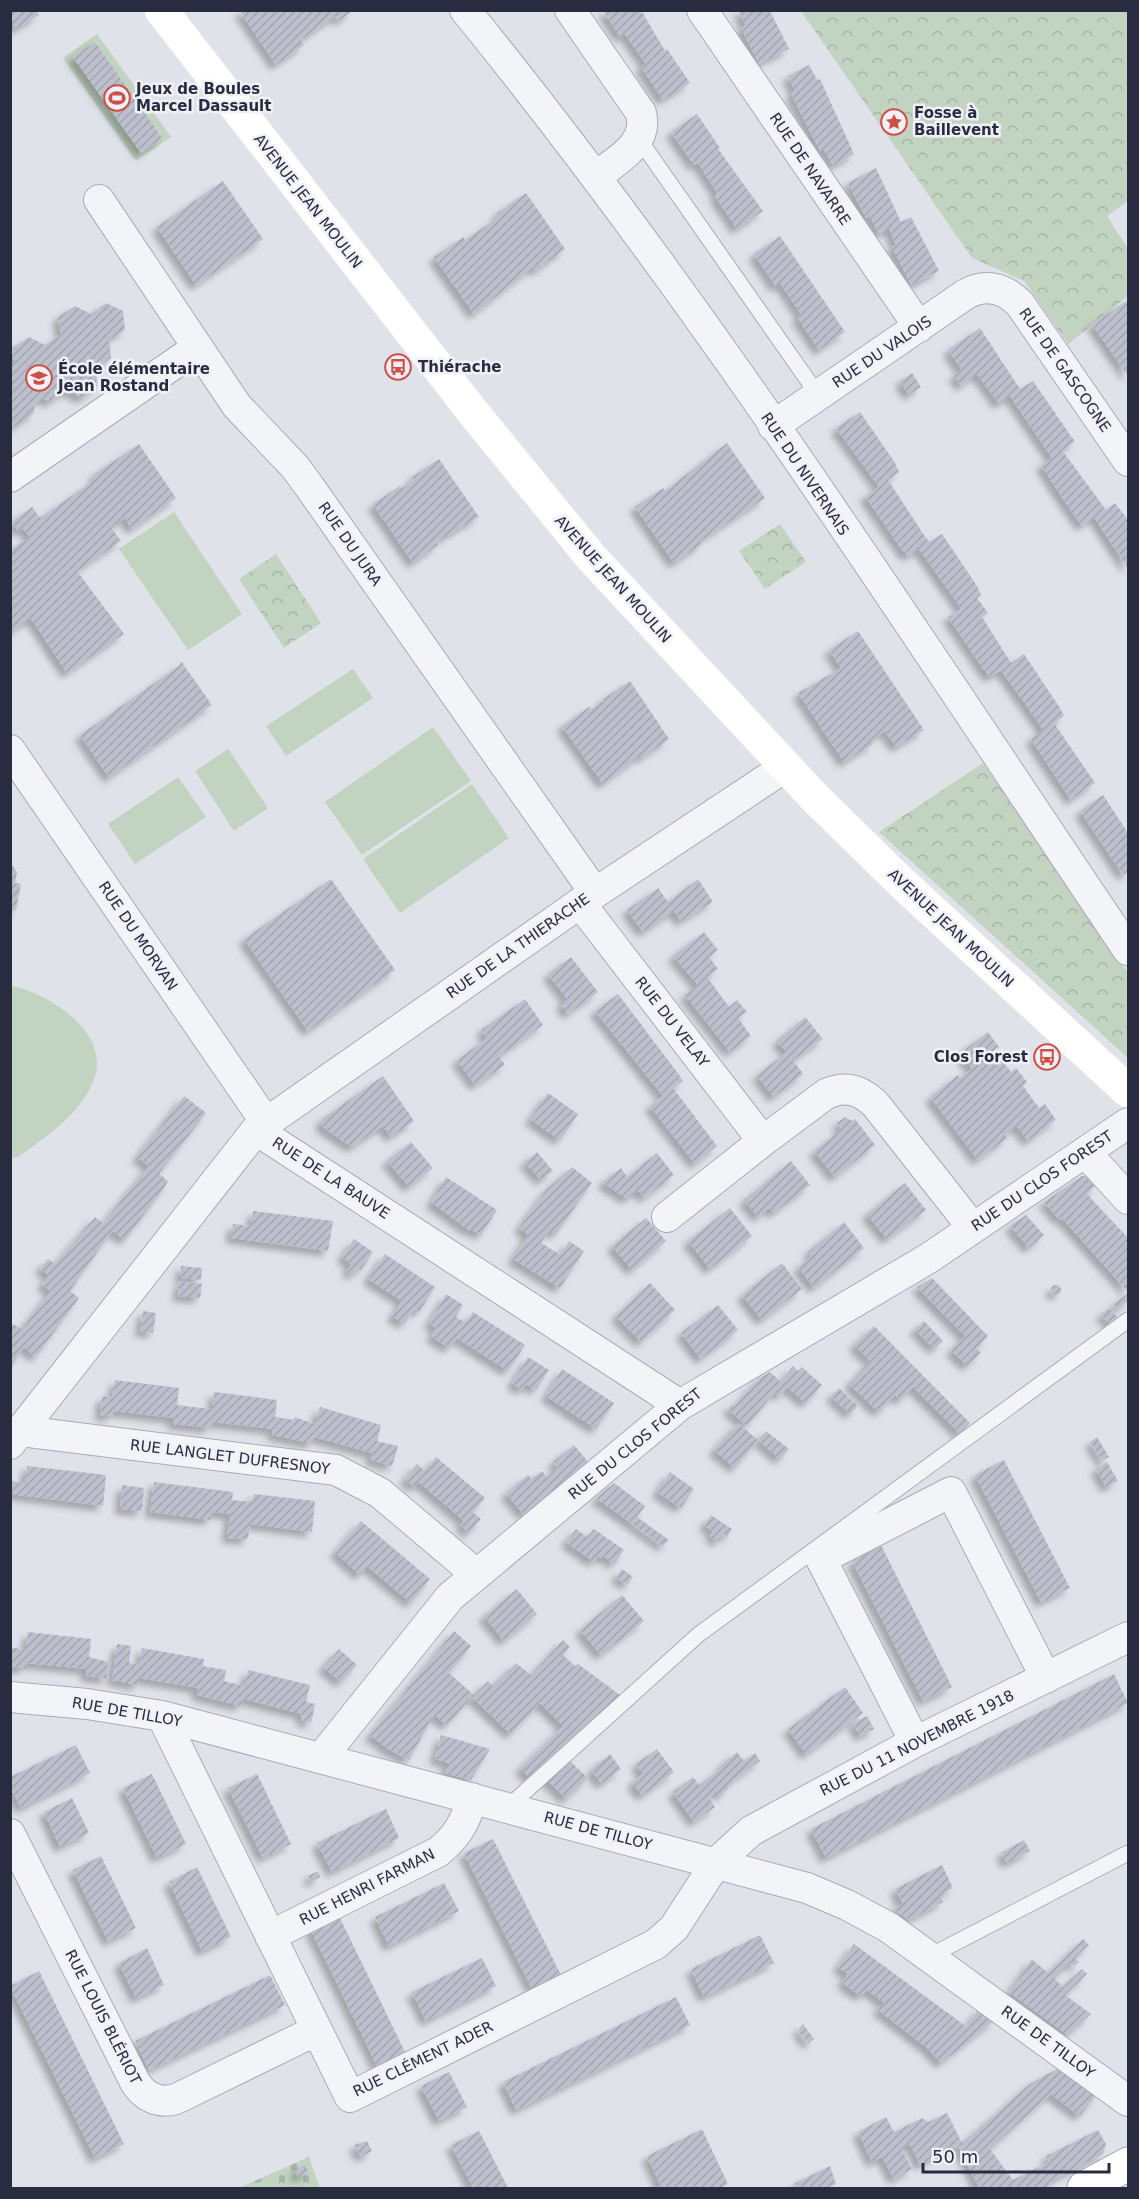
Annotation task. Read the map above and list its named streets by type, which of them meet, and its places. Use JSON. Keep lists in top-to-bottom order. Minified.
{"streets":{"street":["RUE DE NAVARRE","AVENUE JEAN MOULIN","RUE DU VALOIS","RUE DE GASCOGNE","RUE DU NIVERNAIS","RUE DU JURA","RUE DU MORVAN","RUE DE LA THIERACHE","RUE DU VELAY","RUE DE LA BAUVE","RUE DU CLOS FOREST","RUE LANGLET DUFRESNOY","RUE DE TILLOY","RUE DU 11 NOVEMBRE 1918","RUE HENRI FARMAN","RUE LOUIS BLÉRIOT","RUE CLÉMENT ADER"]},"crossings":[["RUE DE NAVARRE","RUE DU VALOIS"],["AVENUE JEAN MOULIN","RUE DE LA THIERACHE"],["RUE DU VALOIS","RUE DE GASCOGNE"],["RUE DU VALOIS","RUE DU NIVERNAIS"],["RUE DU JURA","RUE DE LA THIERACHE"],["RUE DU JURA","RUE DU VELAY"],["RUE DU MORVAN","RUE DE LA THIERACHE"],["RUE DU MORVAN","RUE DE LA BAUVE"],["RUE DE LA THIERACHE","RUE DU VELAY"],["RUE DE LA THIERACHE","RUE DE LA BAUVE"],["RUE DE LA BAUVE","RUE DU CLOS FOREST"],["RUE DE LA BAUVE","RUE LANGLET DUFRESNOY"],["RUE DU CLOS FOREST","RUE LANGLET DUFRESNOY"],["RUE DU CLOS FOREST","RUE DE TILLOY"],["RUE DE TILLOY","RUE DU 11 NOVEMBRE 1918"],["RUE DE TILLOY","RUE HENRI FARMAN"],["RUE DE TILLOY","RUE CLÉMENT ADER"],["RUE DU 11 NOVEMBRE 1918","RUE CLÉMENT ADER"],["RUE HENRI FARMAN","RUE CLÉMENT ADER"],["RUE LOUIS BLÉRIOT","RUE CLÉMENT ADER"]],"places":{"sports":["Jeux de Boules Marcel Dassault"],"place":["Fosse à Baillevent"],"bus stop":["Thiérache","Clos Forest"],"school or university":["École élémentaire Jean Rostand"]},"scale_bar":"50 m"}
